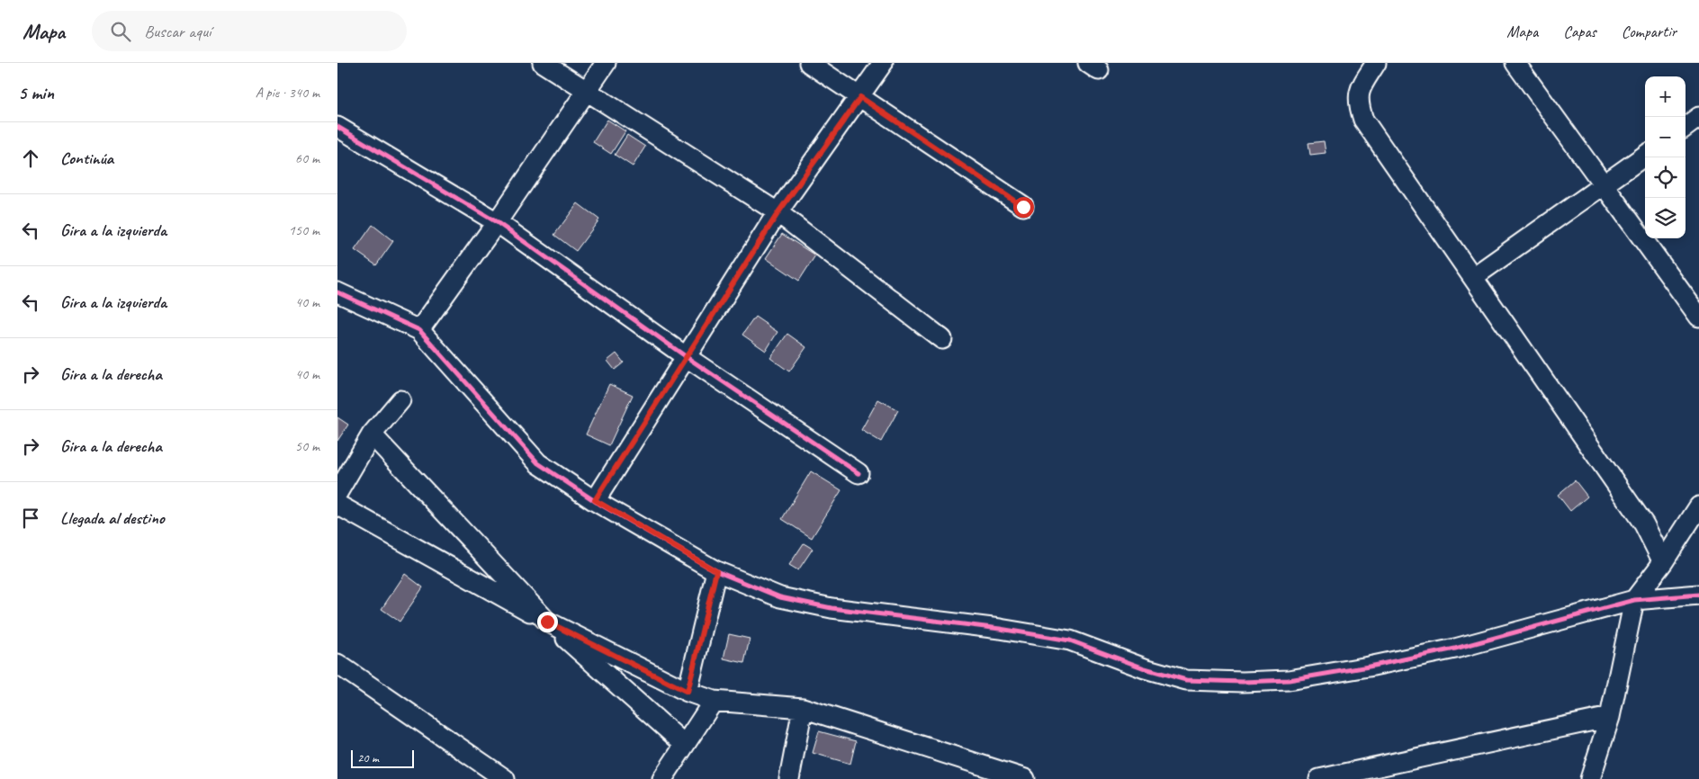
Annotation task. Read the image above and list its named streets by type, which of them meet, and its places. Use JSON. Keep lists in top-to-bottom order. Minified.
{"scale_bar":"20 m","page":{"header":"Mapa","search":"Buscar aquí","nav":["Mapa","Capas","Compartir"],"heading":["5 min","A pie · 340 m"],"map_buttons":["+","−"],"list":[["Continúa","60 m"],["Gira a la izquierda","150 m"],["Gira a la izquierda","40 m"],["Gira a la derecha","40 m"],["Gira a la derecha","50 m"],"Llegada al destino"],"scale":"20 m"}}
